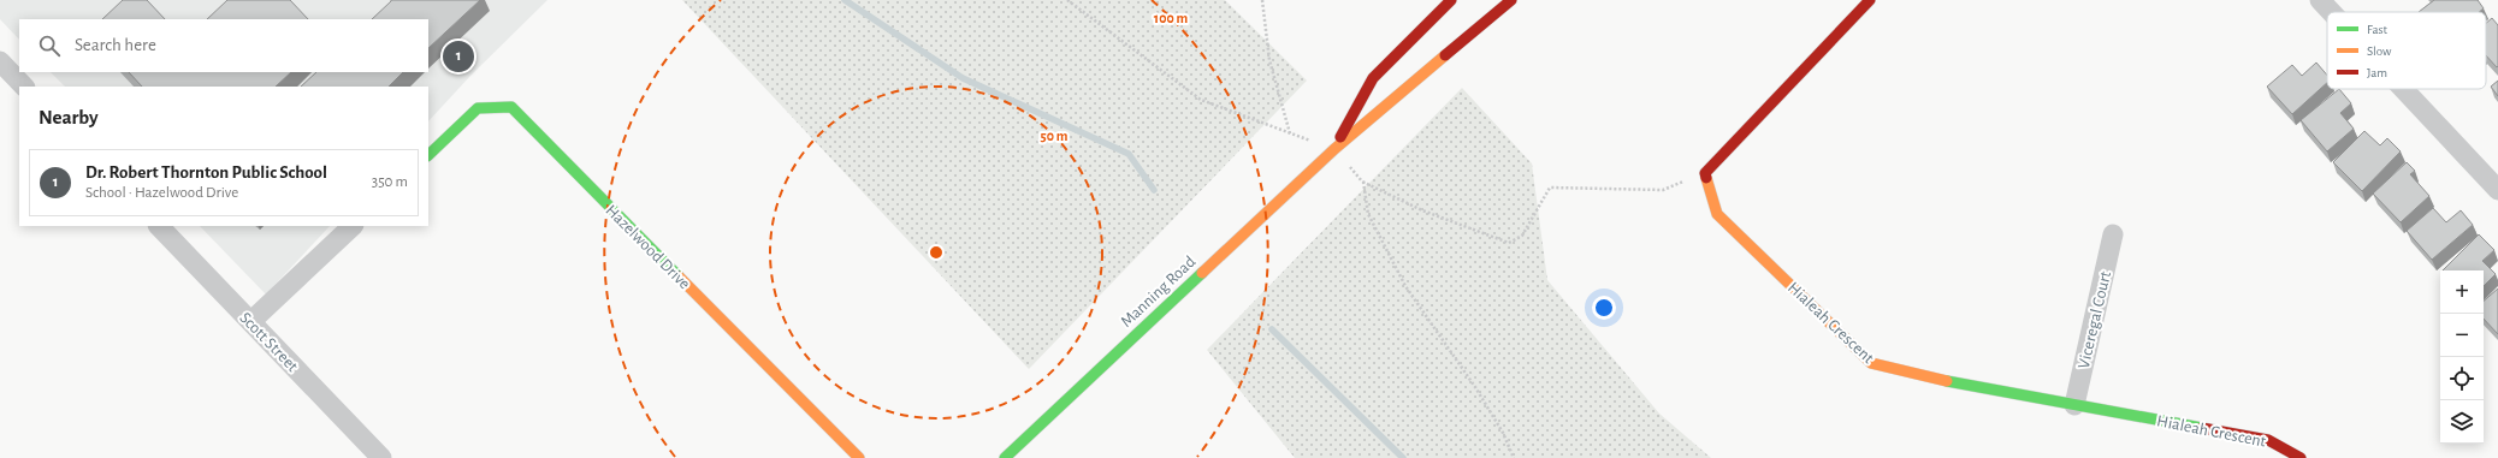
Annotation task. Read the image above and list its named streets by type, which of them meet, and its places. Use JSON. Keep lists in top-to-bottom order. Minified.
{"streets":{"street":["Hazelwood Drive","Manning Road","Viceregal Court","Hialeah Crescent","Scott Street"]},"crossings":[["Viceregal Court","Hialeah Crescent"]],"legend":["Fast","Slow","Jam"],"page":{"search":"Search here","pins":"1","heading":"Nearby","list":[{"mark":"1","name":"Dr. Robert Thornton Public School","note":"School · Hazelwood Drive","value":"350 m"}],"map_buttons":["+","−"]},"rings":["100 m","50 m"]}
